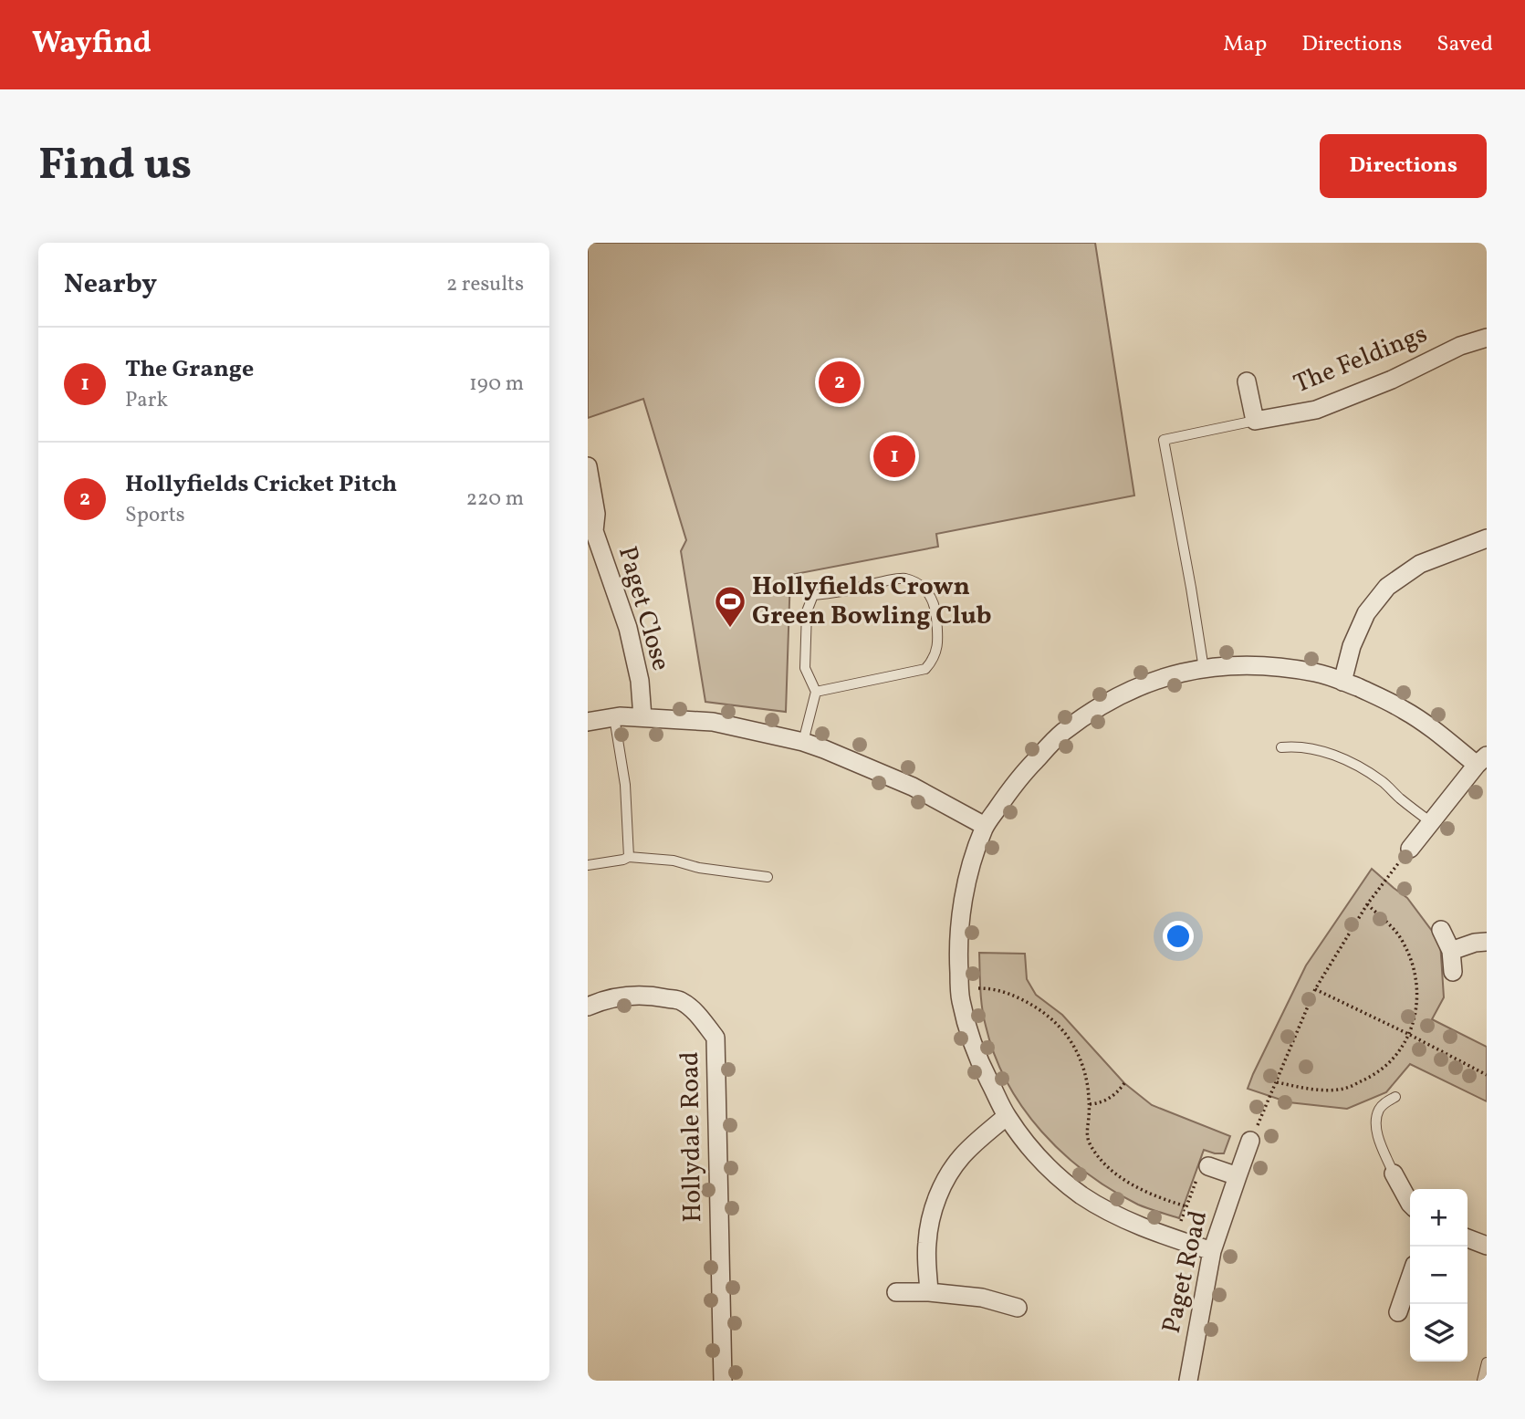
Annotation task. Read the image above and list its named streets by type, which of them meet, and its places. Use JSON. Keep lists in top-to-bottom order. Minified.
{"streets":{"street":["The Feldings","Paget Close","Hollydale Road","Paget Road"]},"places":{"sports":["Hollyfields Crown Green Bowling Club"]},"page":{"header":"Wayfind","nav":["Map","Directions","Saved"],"buttons":"Directions","title":"Find us","heading":["Nearby","2 results"],"list":[{"mark":"1","name":"The Grange","note":"Park","value":"190 m"},{"mark":"2","name":"Hollyfields Cricket Pitch","note":"Sports","value":"220 m"}],"pins":["2","1"],"map_buttons":["+","−"]}}
